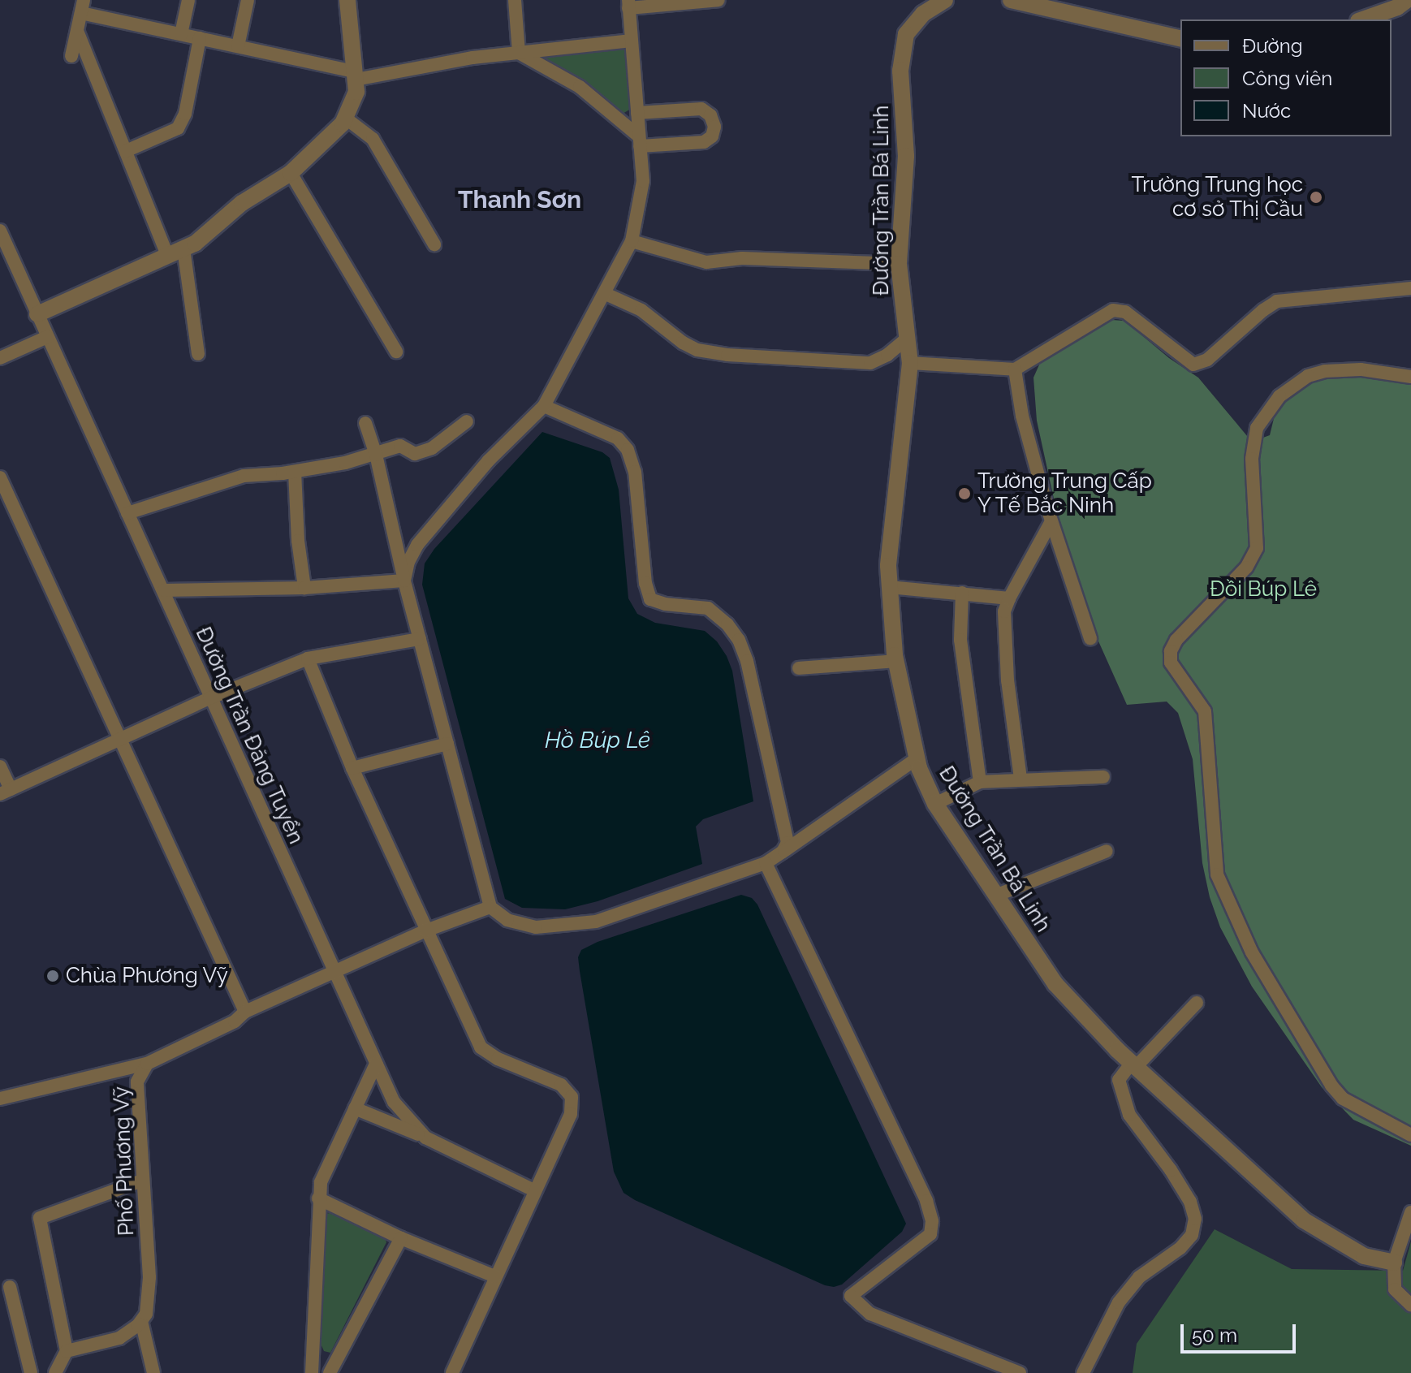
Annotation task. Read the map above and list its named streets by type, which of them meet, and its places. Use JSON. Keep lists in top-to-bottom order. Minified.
{"streets":{"street":["Đường Trần Bá Linh","Đường Trần Đăng Tuyển","Phố Phương Vỹ"]},"crossings":[["Đường Trần Đăng Tuyển","Phố Phương Vỹ"]],"districts":["Thanh Sơn"],"water":["Hồ Búp Lê"],"parks":["Đồi Búp Lê"],"places":["Trường Trung học cơ sở Thị Cầu","Trường Trung Cấp Y Tế Bắc Ninh","Chùa Phương Vỹ"],"legend":["Đường","Công viên","Nước"],"scale_bar":"50 m"}
